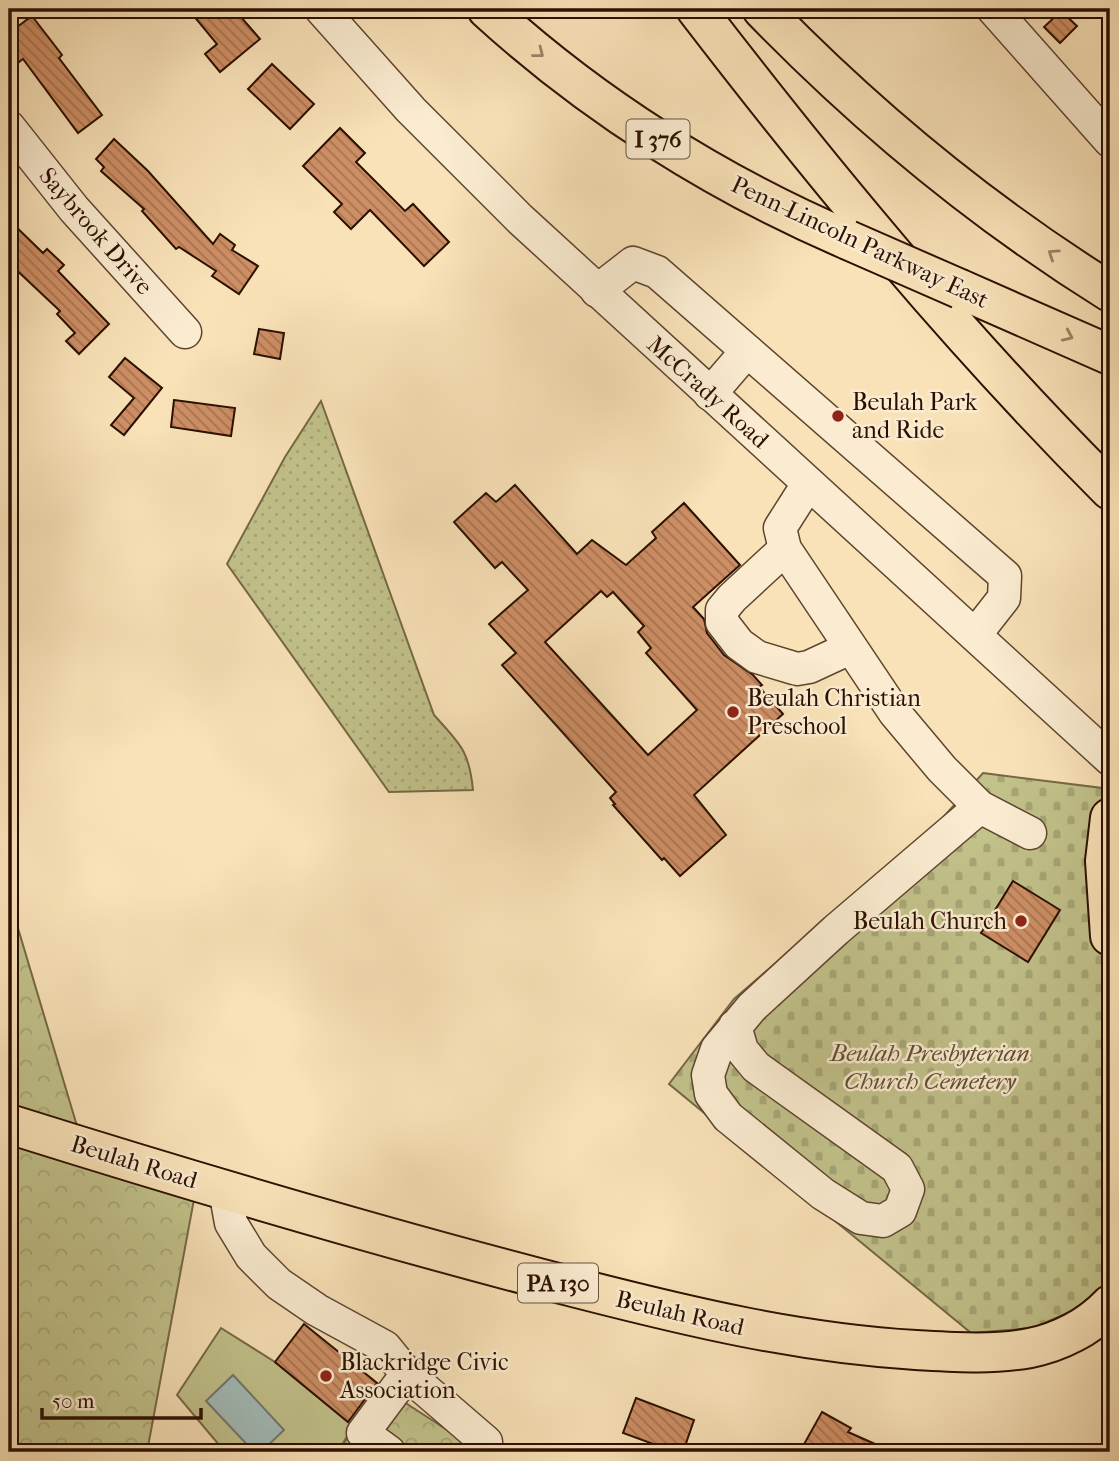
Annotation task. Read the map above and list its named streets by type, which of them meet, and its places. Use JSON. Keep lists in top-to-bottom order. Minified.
{"streets":{"main road":["I 376","Penn-Lincoln Parkway East","Beulah Road","PA 130"],"street":["Saybrook Drive","McCrady Road"]},"parks":["Beulah Presbyterian Church Cemetery"],"places":["Beulah Park and Ride","Beulah Christian Preschool","Beulah Church","Blackridge Civic Association"],"scale_bar":"50 m"}
